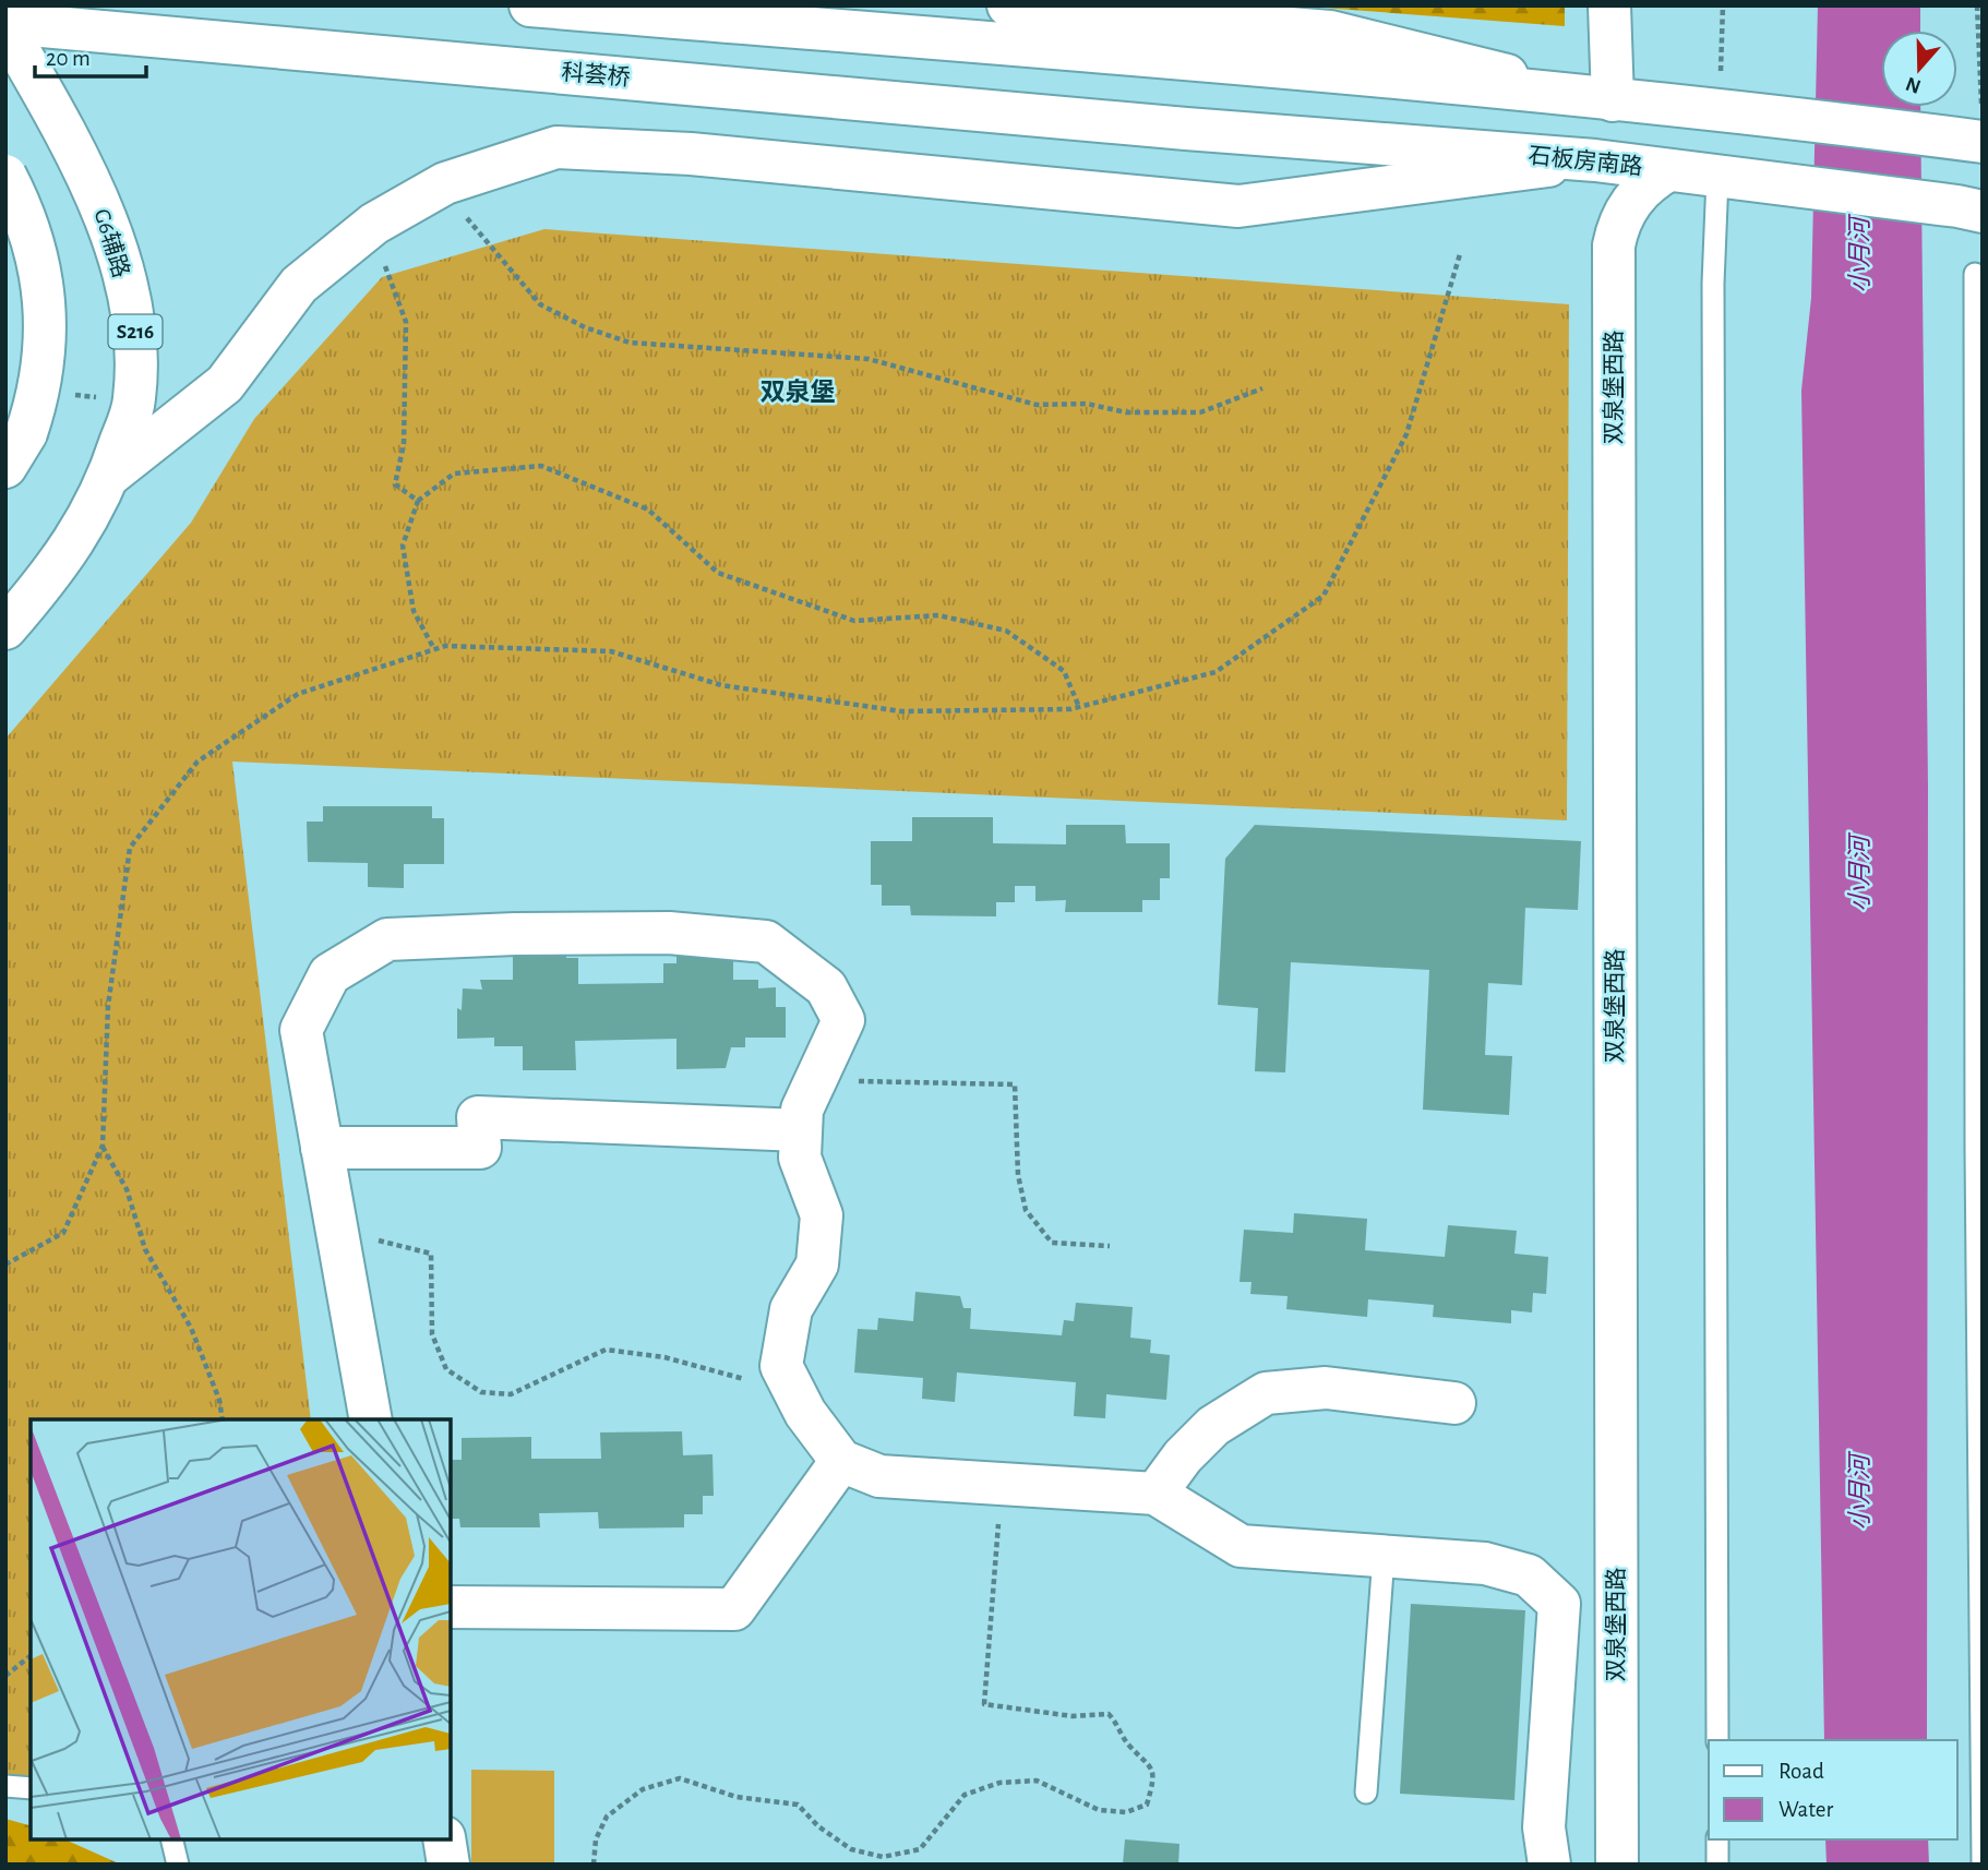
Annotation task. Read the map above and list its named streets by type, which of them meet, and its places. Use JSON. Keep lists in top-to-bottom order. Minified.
{"streets":{"main road":["科荟桥","石板房南路","G6辅路","S216","双泉堡西路"]},"crossings":[["科荟桥","石板房南路"],["科荟桥","G6辅路"],["石板房南路","双泉堡西路"]],"districts":["双泉堡"],"water":["小月河"],"legend":["Road","Water"],"scale_bar":"20 m","north":"bottom"}
